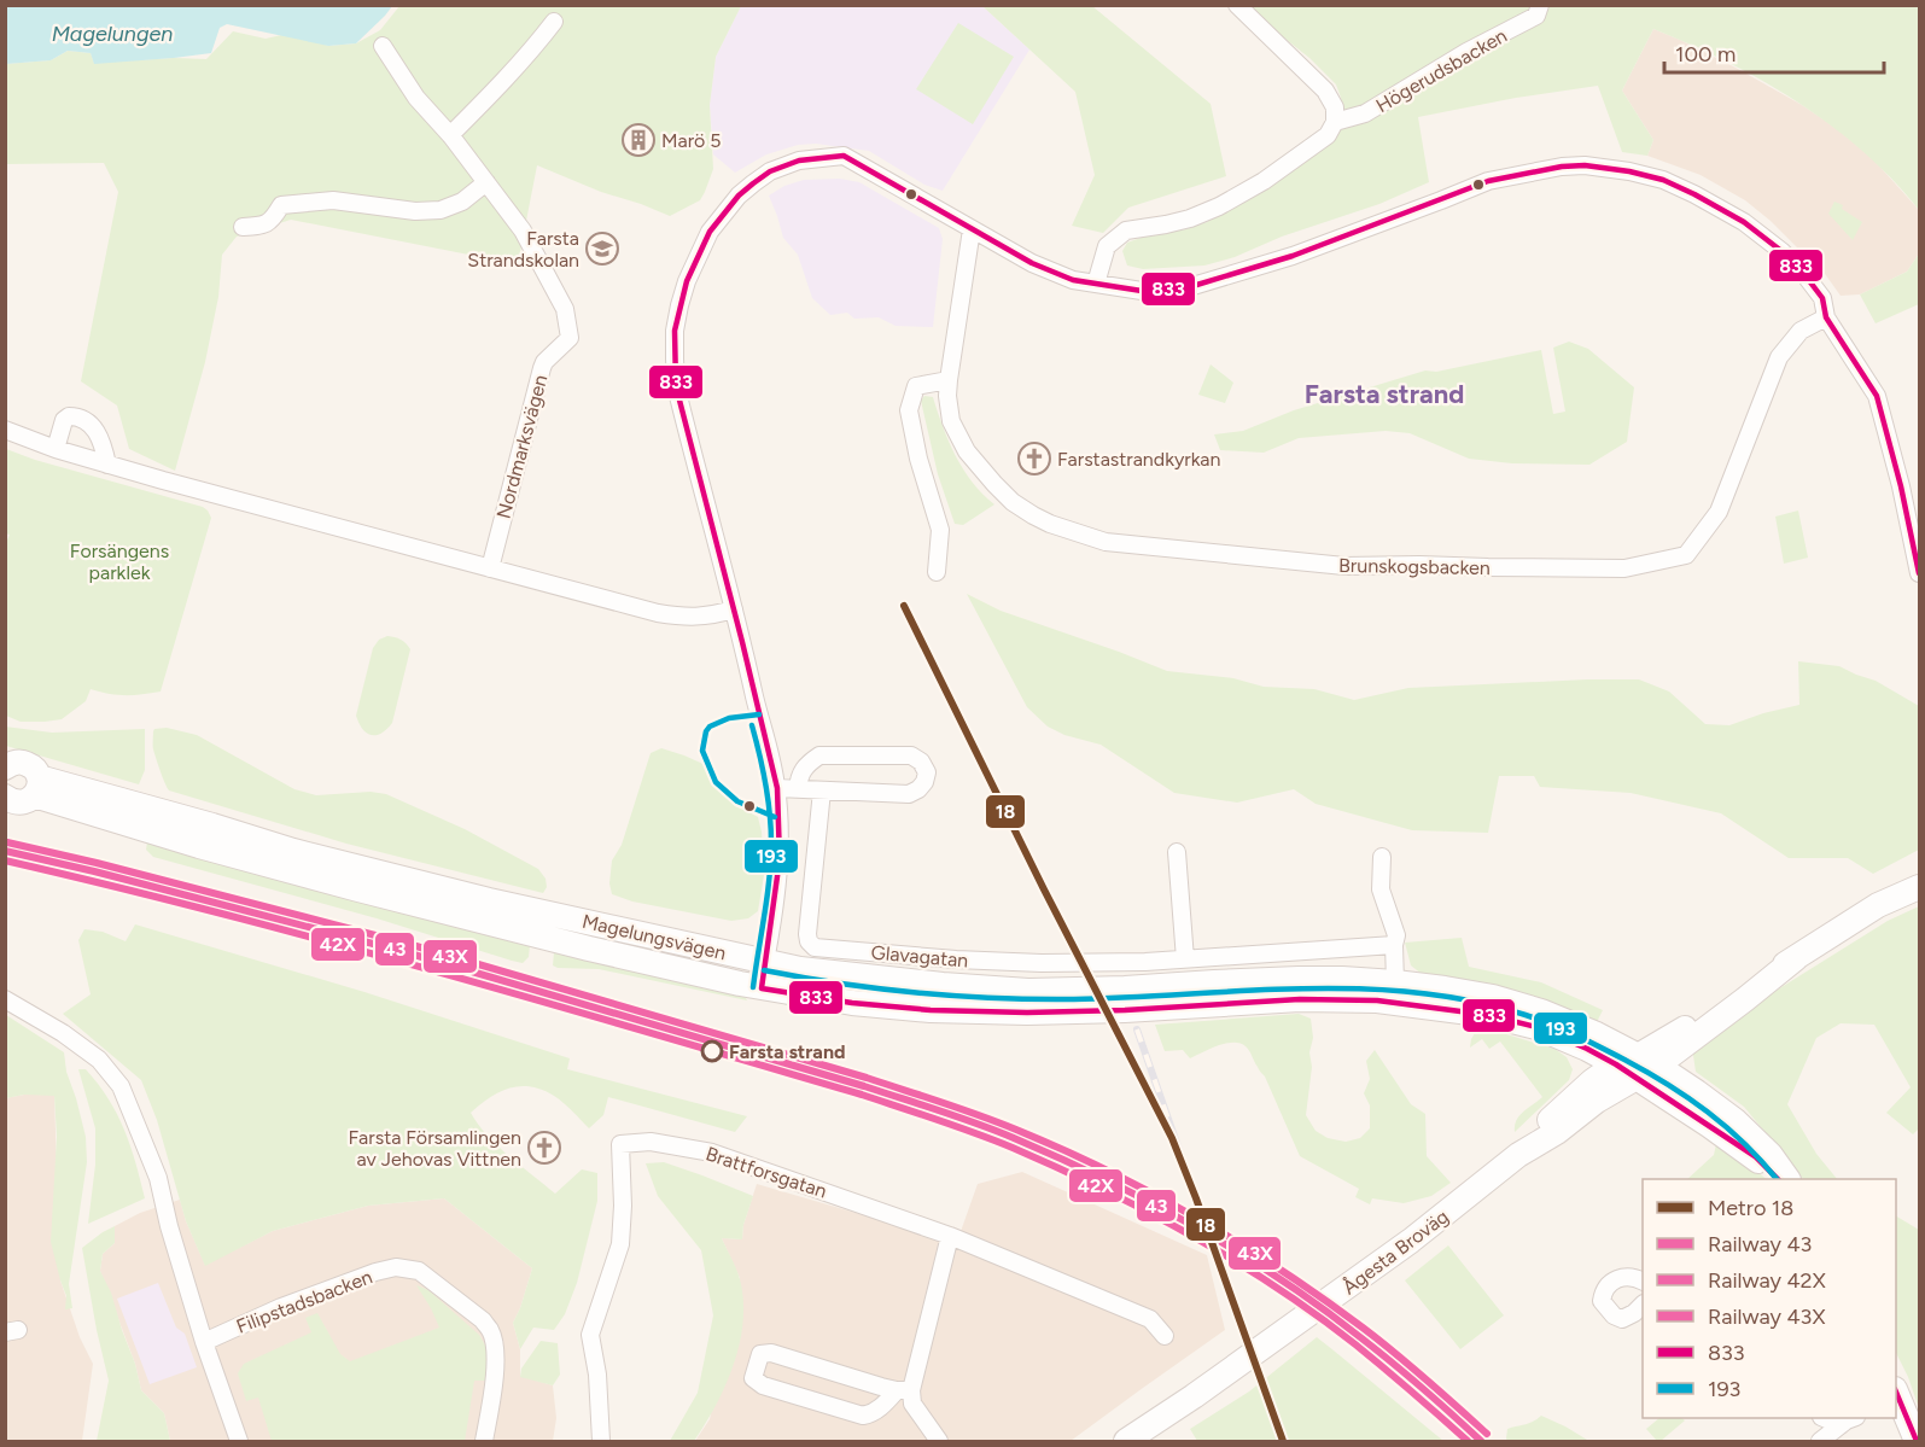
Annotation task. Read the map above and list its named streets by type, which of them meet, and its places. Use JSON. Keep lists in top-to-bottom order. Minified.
{"streets":{"main road":["Magelungsvägen","Ågesta Broväg"],"street":["Högerudsbacken","Nordmarksvägen","Brunskogsbacken","Glavagatan","Brattforsgatan","Filipstadsbacken"]},"crossings":[["Magelungsvägen","Ågesta Broväg"]],"districts":["Farsta strand"],"water":["Magelungen"],"parks":["Forsängens parklek"],"places":{"building":["Marö 5"],"school or university":["Farsta Strandskolan"],"church":["Farstastrandkyrkan","Farsta Församlingen av Jehovas Vittnen"],"other":["Farsta strand"]},"lines":["transit line 833","metro line 18","transit line 193","rail line 43X","rail line 43","rail line 42X"],"legend":["Metro 18","Railway 43","Railway 42X","Railway 43X","833","193"],"scale_bar":"100 m"}
